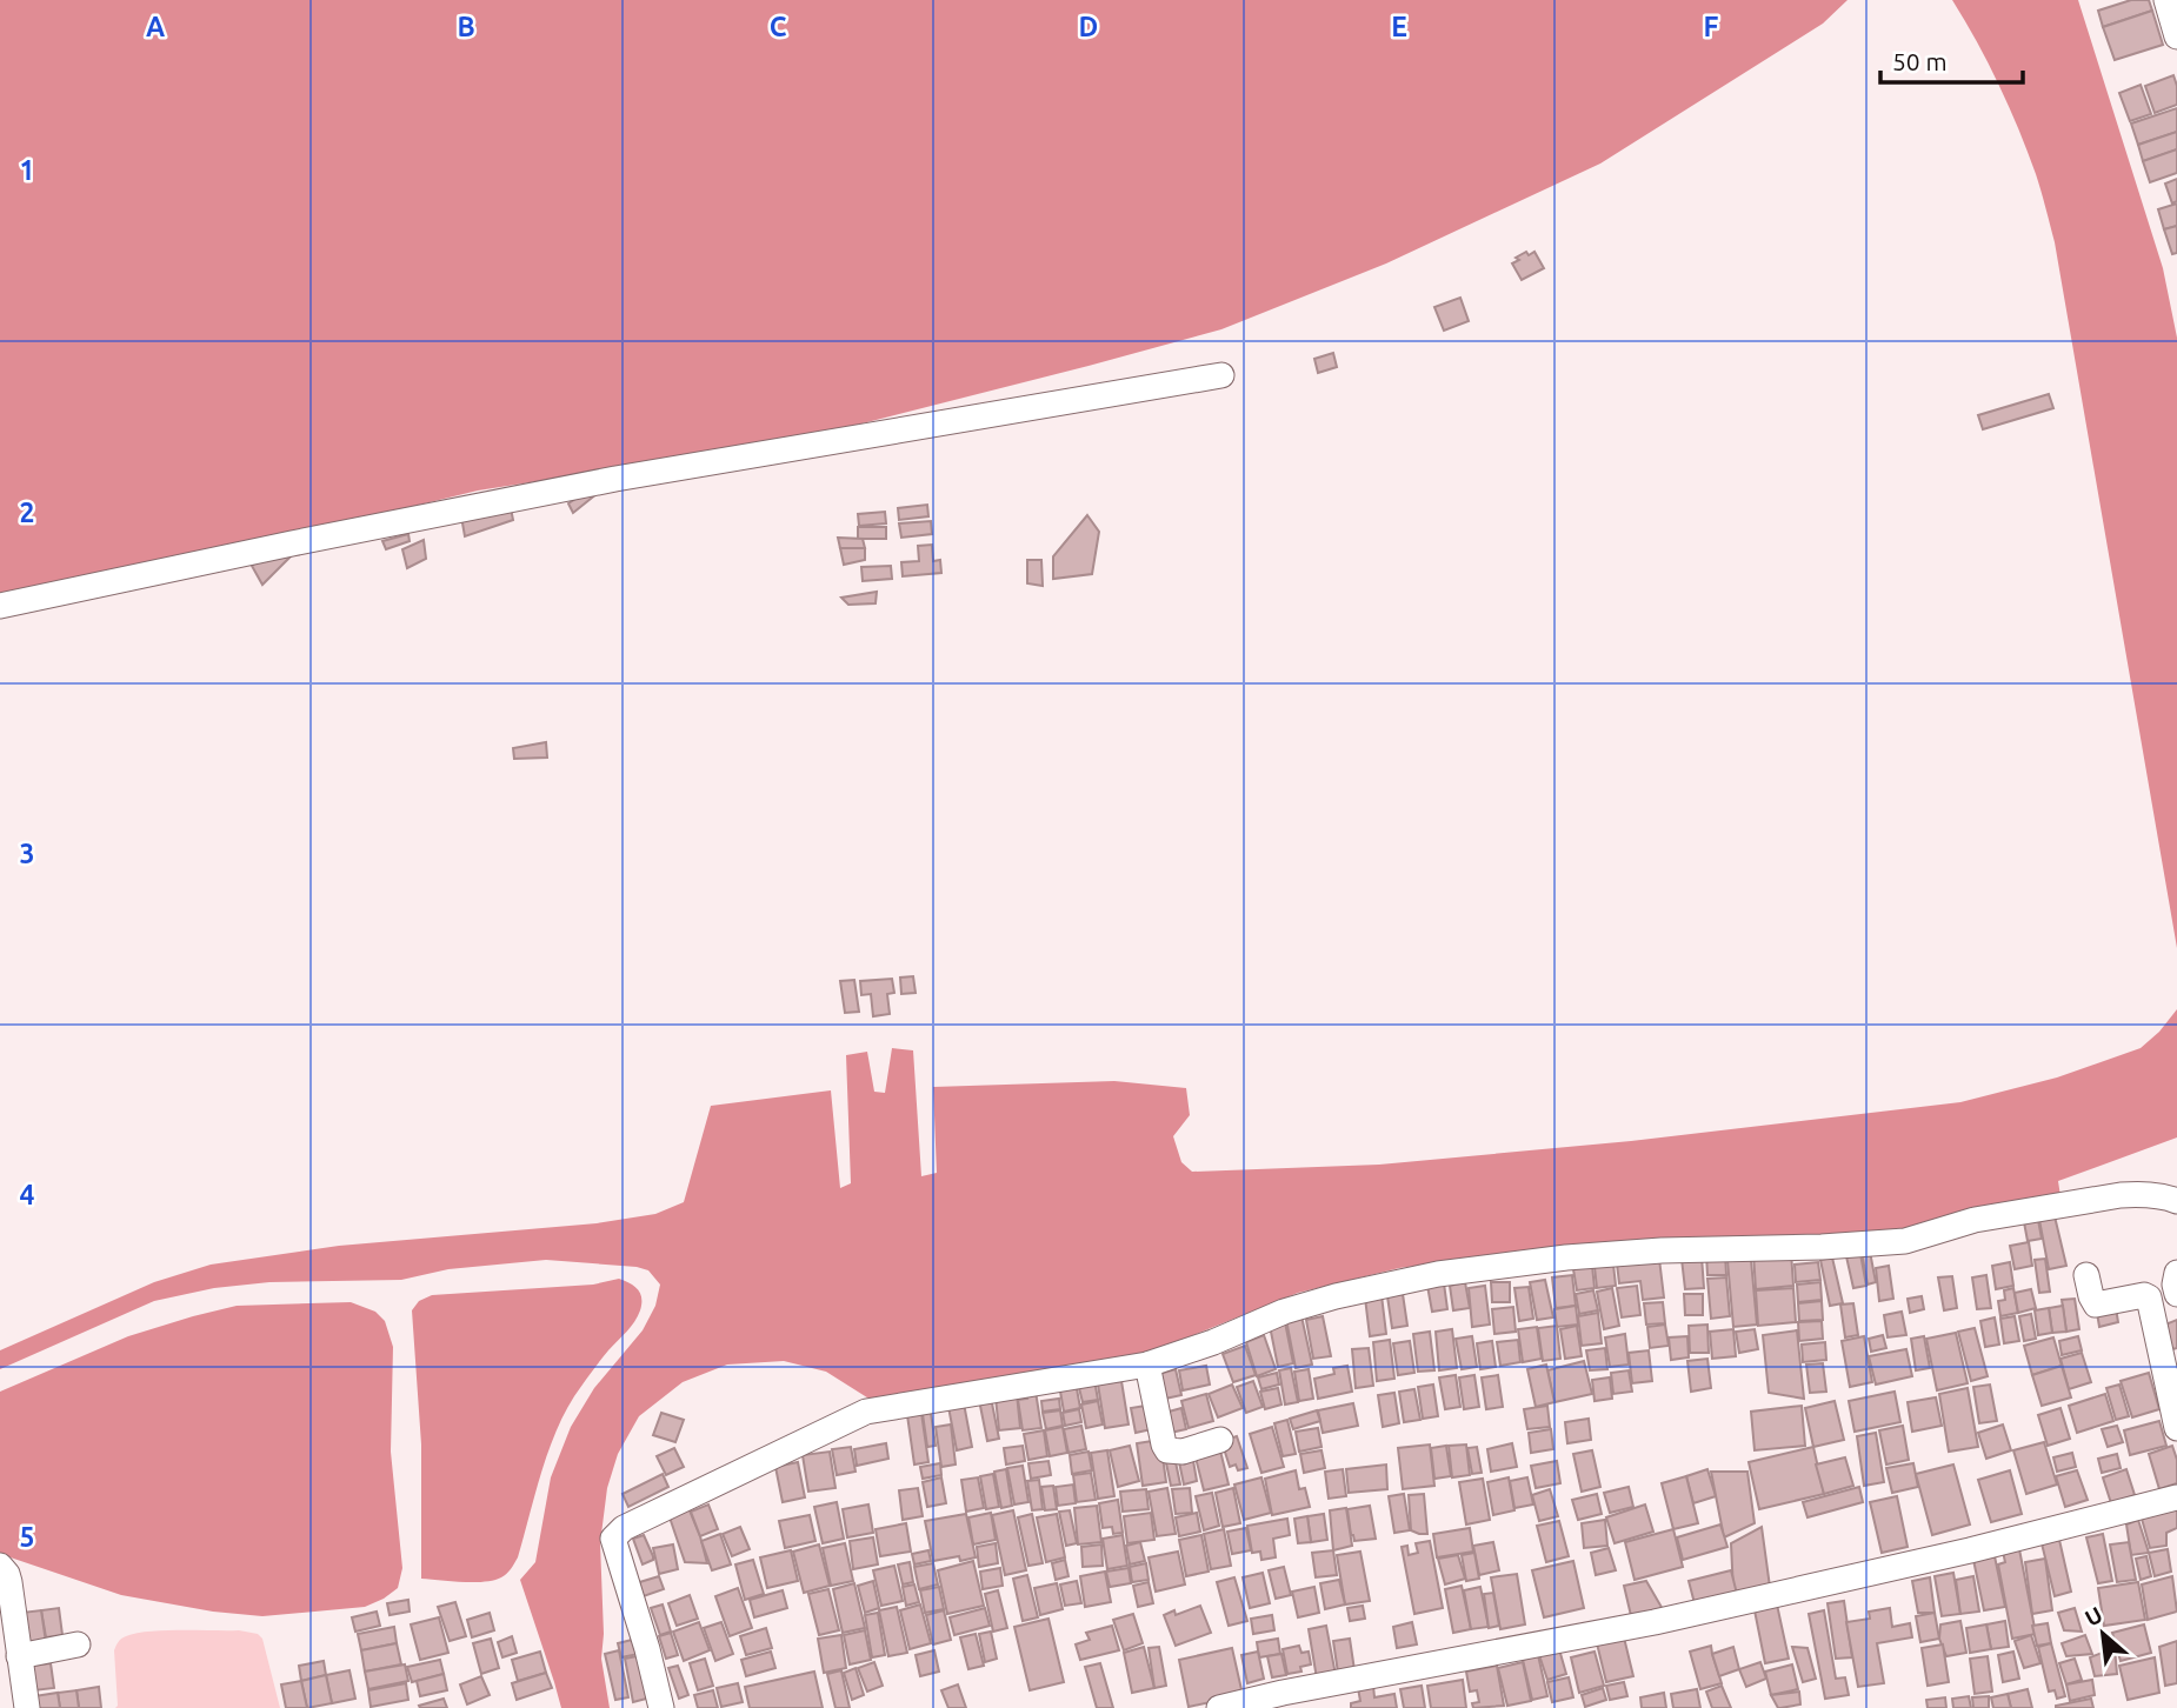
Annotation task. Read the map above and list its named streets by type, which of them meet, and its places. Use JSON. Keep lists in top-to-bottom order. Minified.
{"scale_bar":"50 m","north":"top left","grid":{"columns":["A","B","C","D","E","F"],"rows":["1","2","3","4","5"]}}
